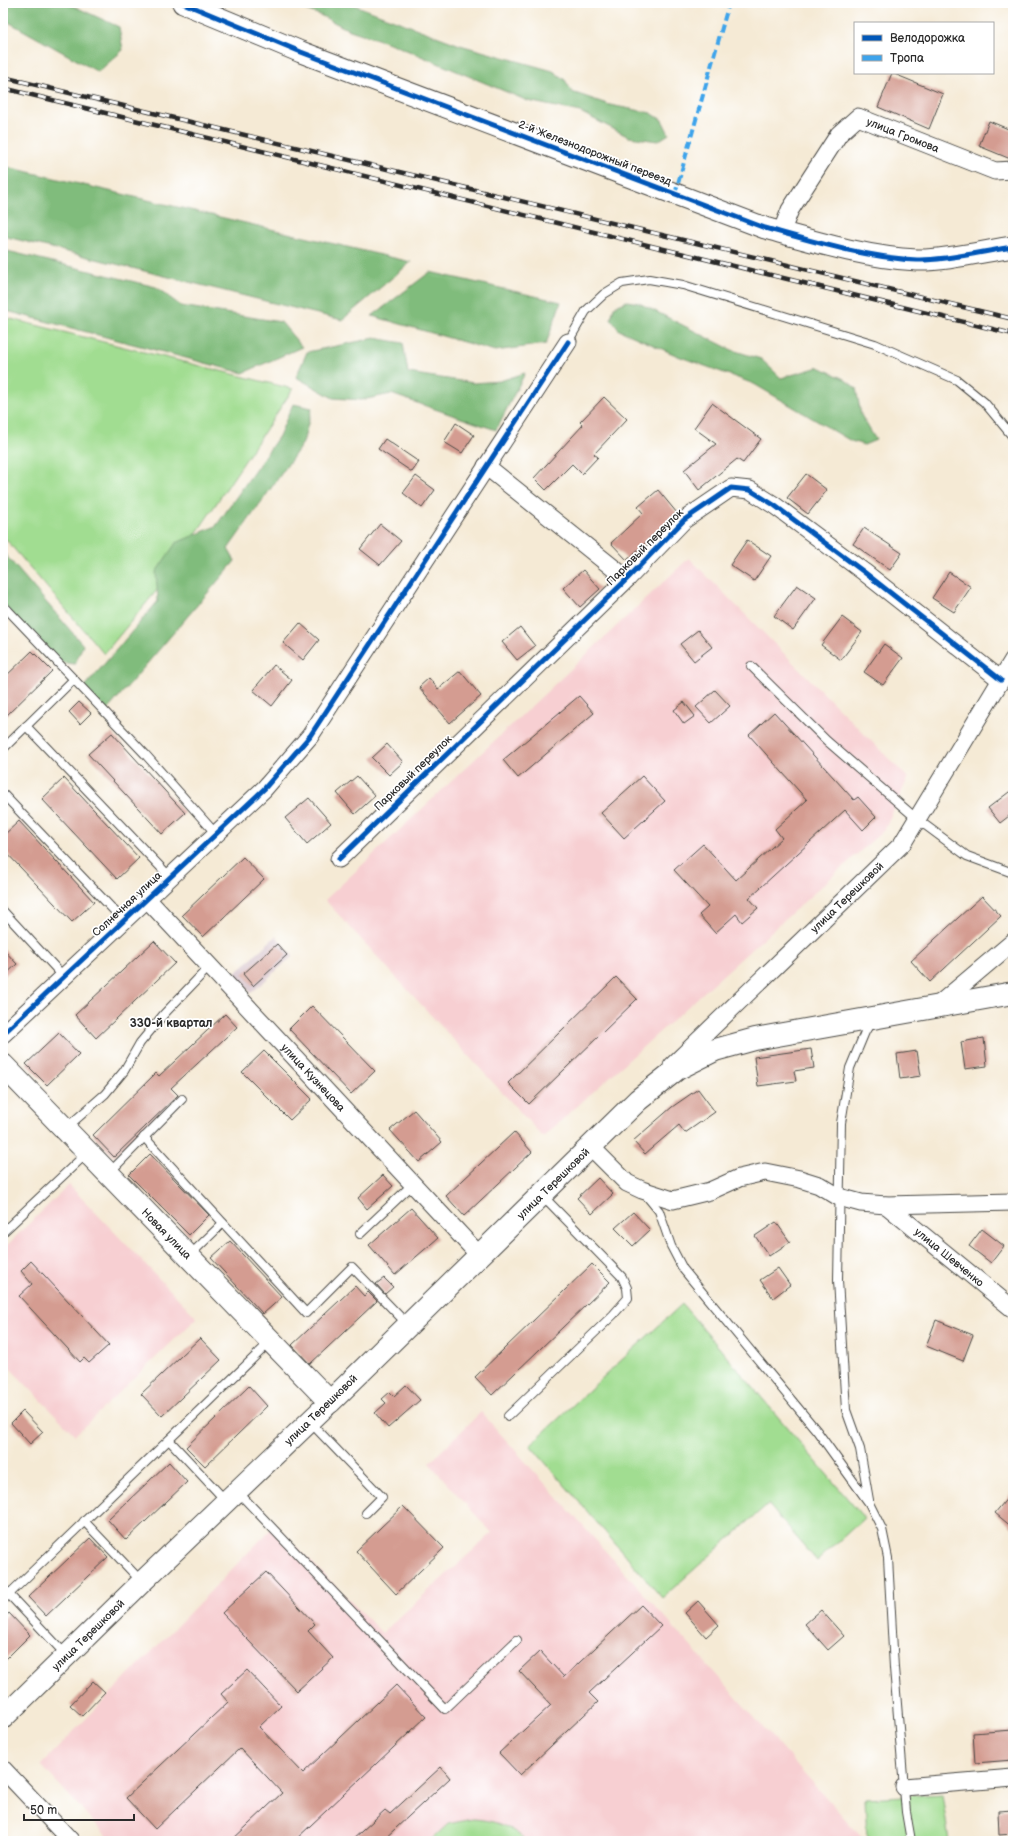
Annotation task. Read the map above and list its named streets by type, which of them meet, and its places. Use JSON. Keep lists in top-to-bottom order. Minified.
{"streets":{"main road":["улица Терешковой","Новая улица"],"street":["улица Громова","2-й Железнодорожный переезд","Парковый переулок","Солнечная улица","улица Кузнецова","улица Шевченко"]},"crossings":[["улица Громова","2-й Железнодорожный переезд"],["Парковый переулок","улица Терешковой"],["Парковый переулок","Солнечная улица"],["улица Терешковой","улица Кузнецова"],["улица Терешковой","Новая улица"],["Солнечная улица","улица Кузнецова"]],"districts":["330-й квартал"],"legend":["Велодорожка","Тропа"],"scale_bar":"50 m"}
